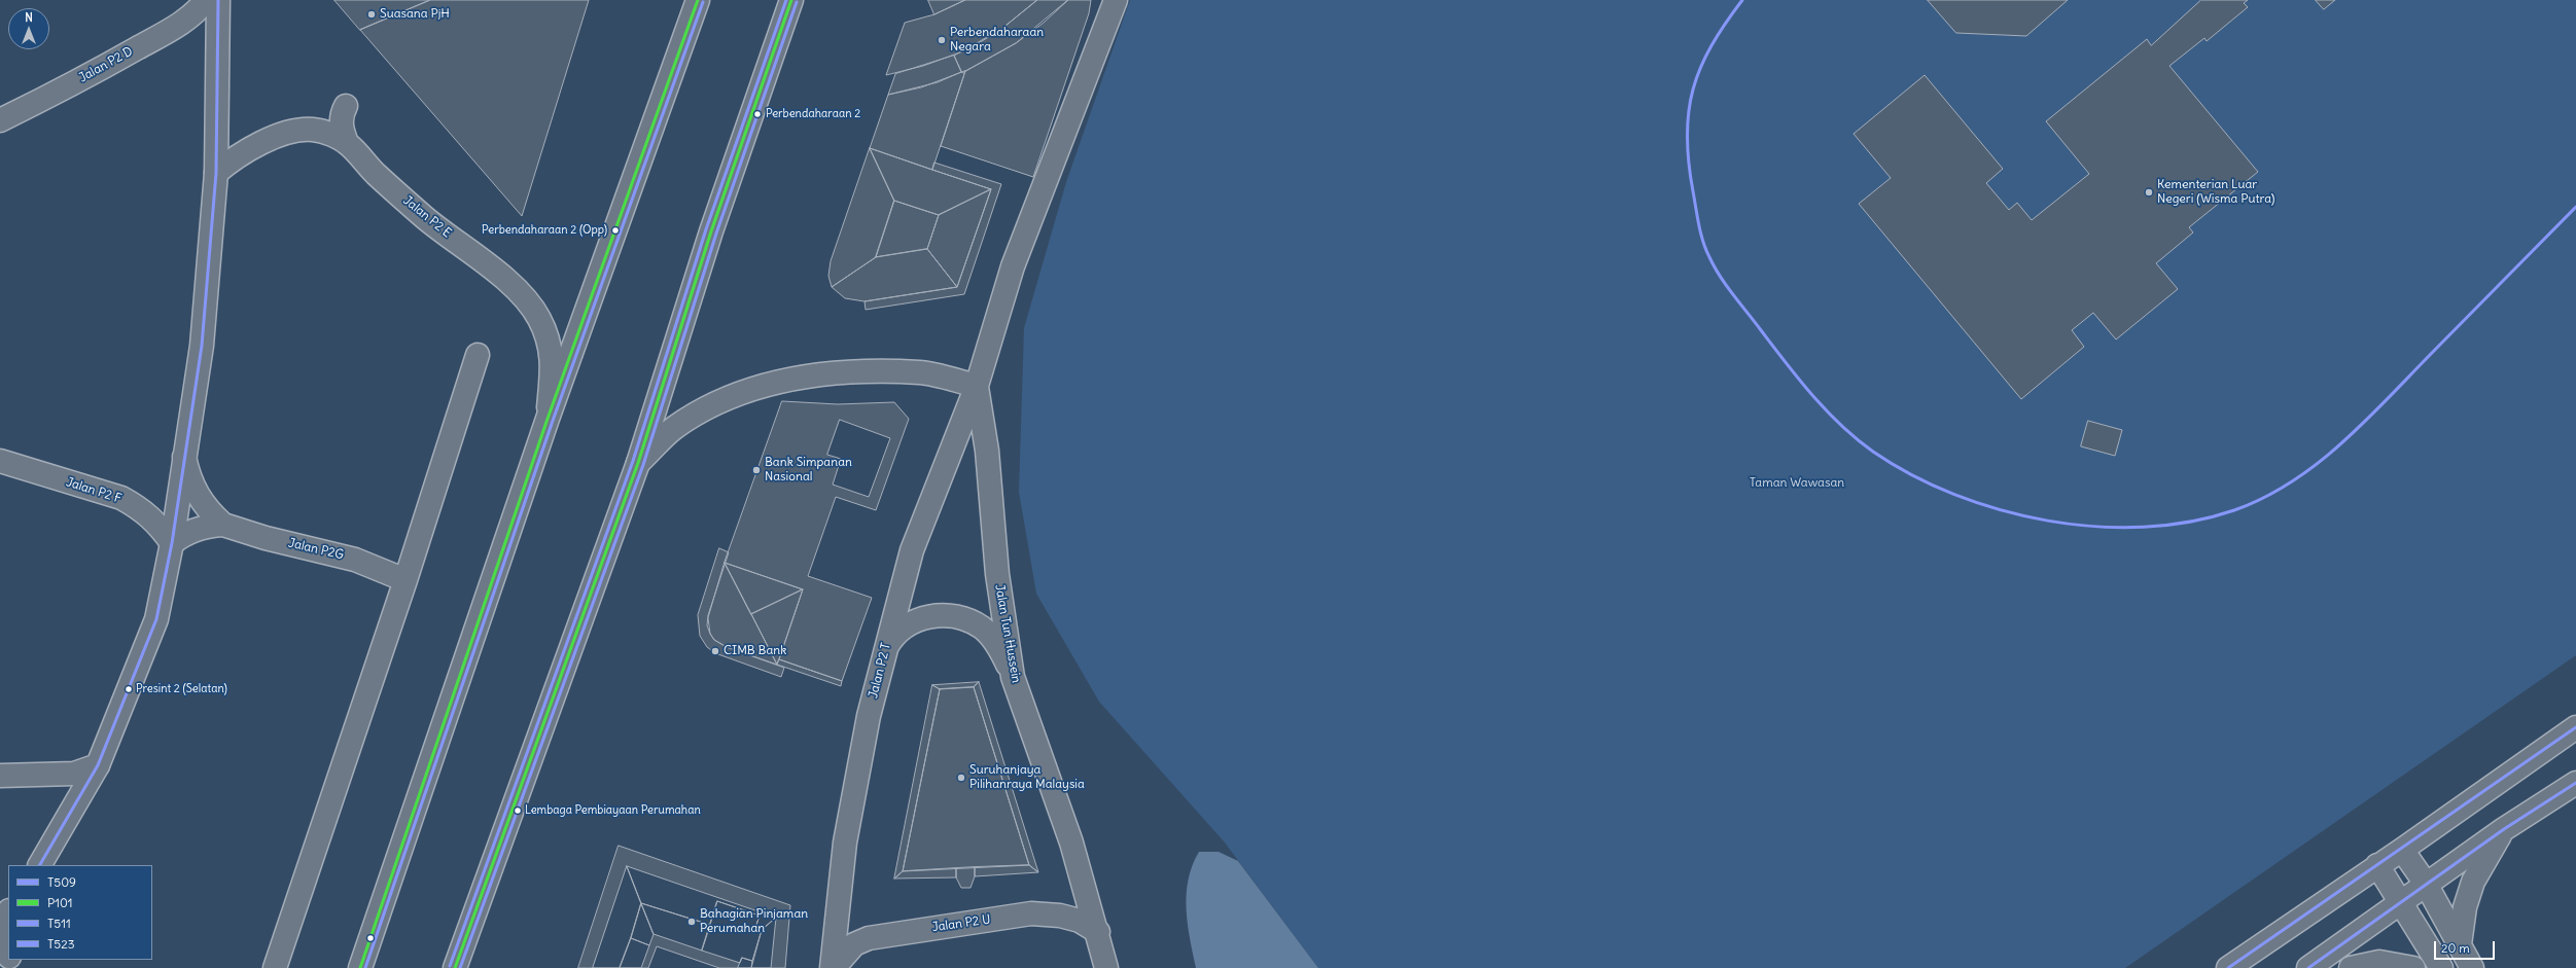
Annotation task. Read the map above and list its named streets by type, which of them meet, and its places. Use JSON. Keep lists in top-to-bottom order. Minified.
{"streets":{"street":["Jalan P2 D","Jalan P2 E","Jalan P2 F","Jalan P2G","Jalan Tun Hussein","Jalan P2 T","Jalan P2 U"]},"crossings":[["Jalan Tun Hussein","Jalan P2 T"],["Jalan Tun Hussein","Jalan P2 U"],["Jalan P2 T","Jalan P2 U"]],"parks":["Taman Wawasan"],"places":["Suasana PjH","Perbendaharaan Negara","Perbendaharaan 2","Kementerian Luar Negeri (Wisma Putra)","Perbendaharaan 2 (Opp)","Bank Simpanan Nasional","CIMB Bank","Presint 2 (Selatan)","Suruhanjaya Pilihanraya Malaysia","Lembaga Pembiayaan Perumahan","Bahagian Pinjaman Perumahan"],"lines":["transit line T509","transit line P101","transit line T523","transit line T511"],"legend":["T509","P101","T511","T523"],"scale_bar":"20 m","north":"top"}
